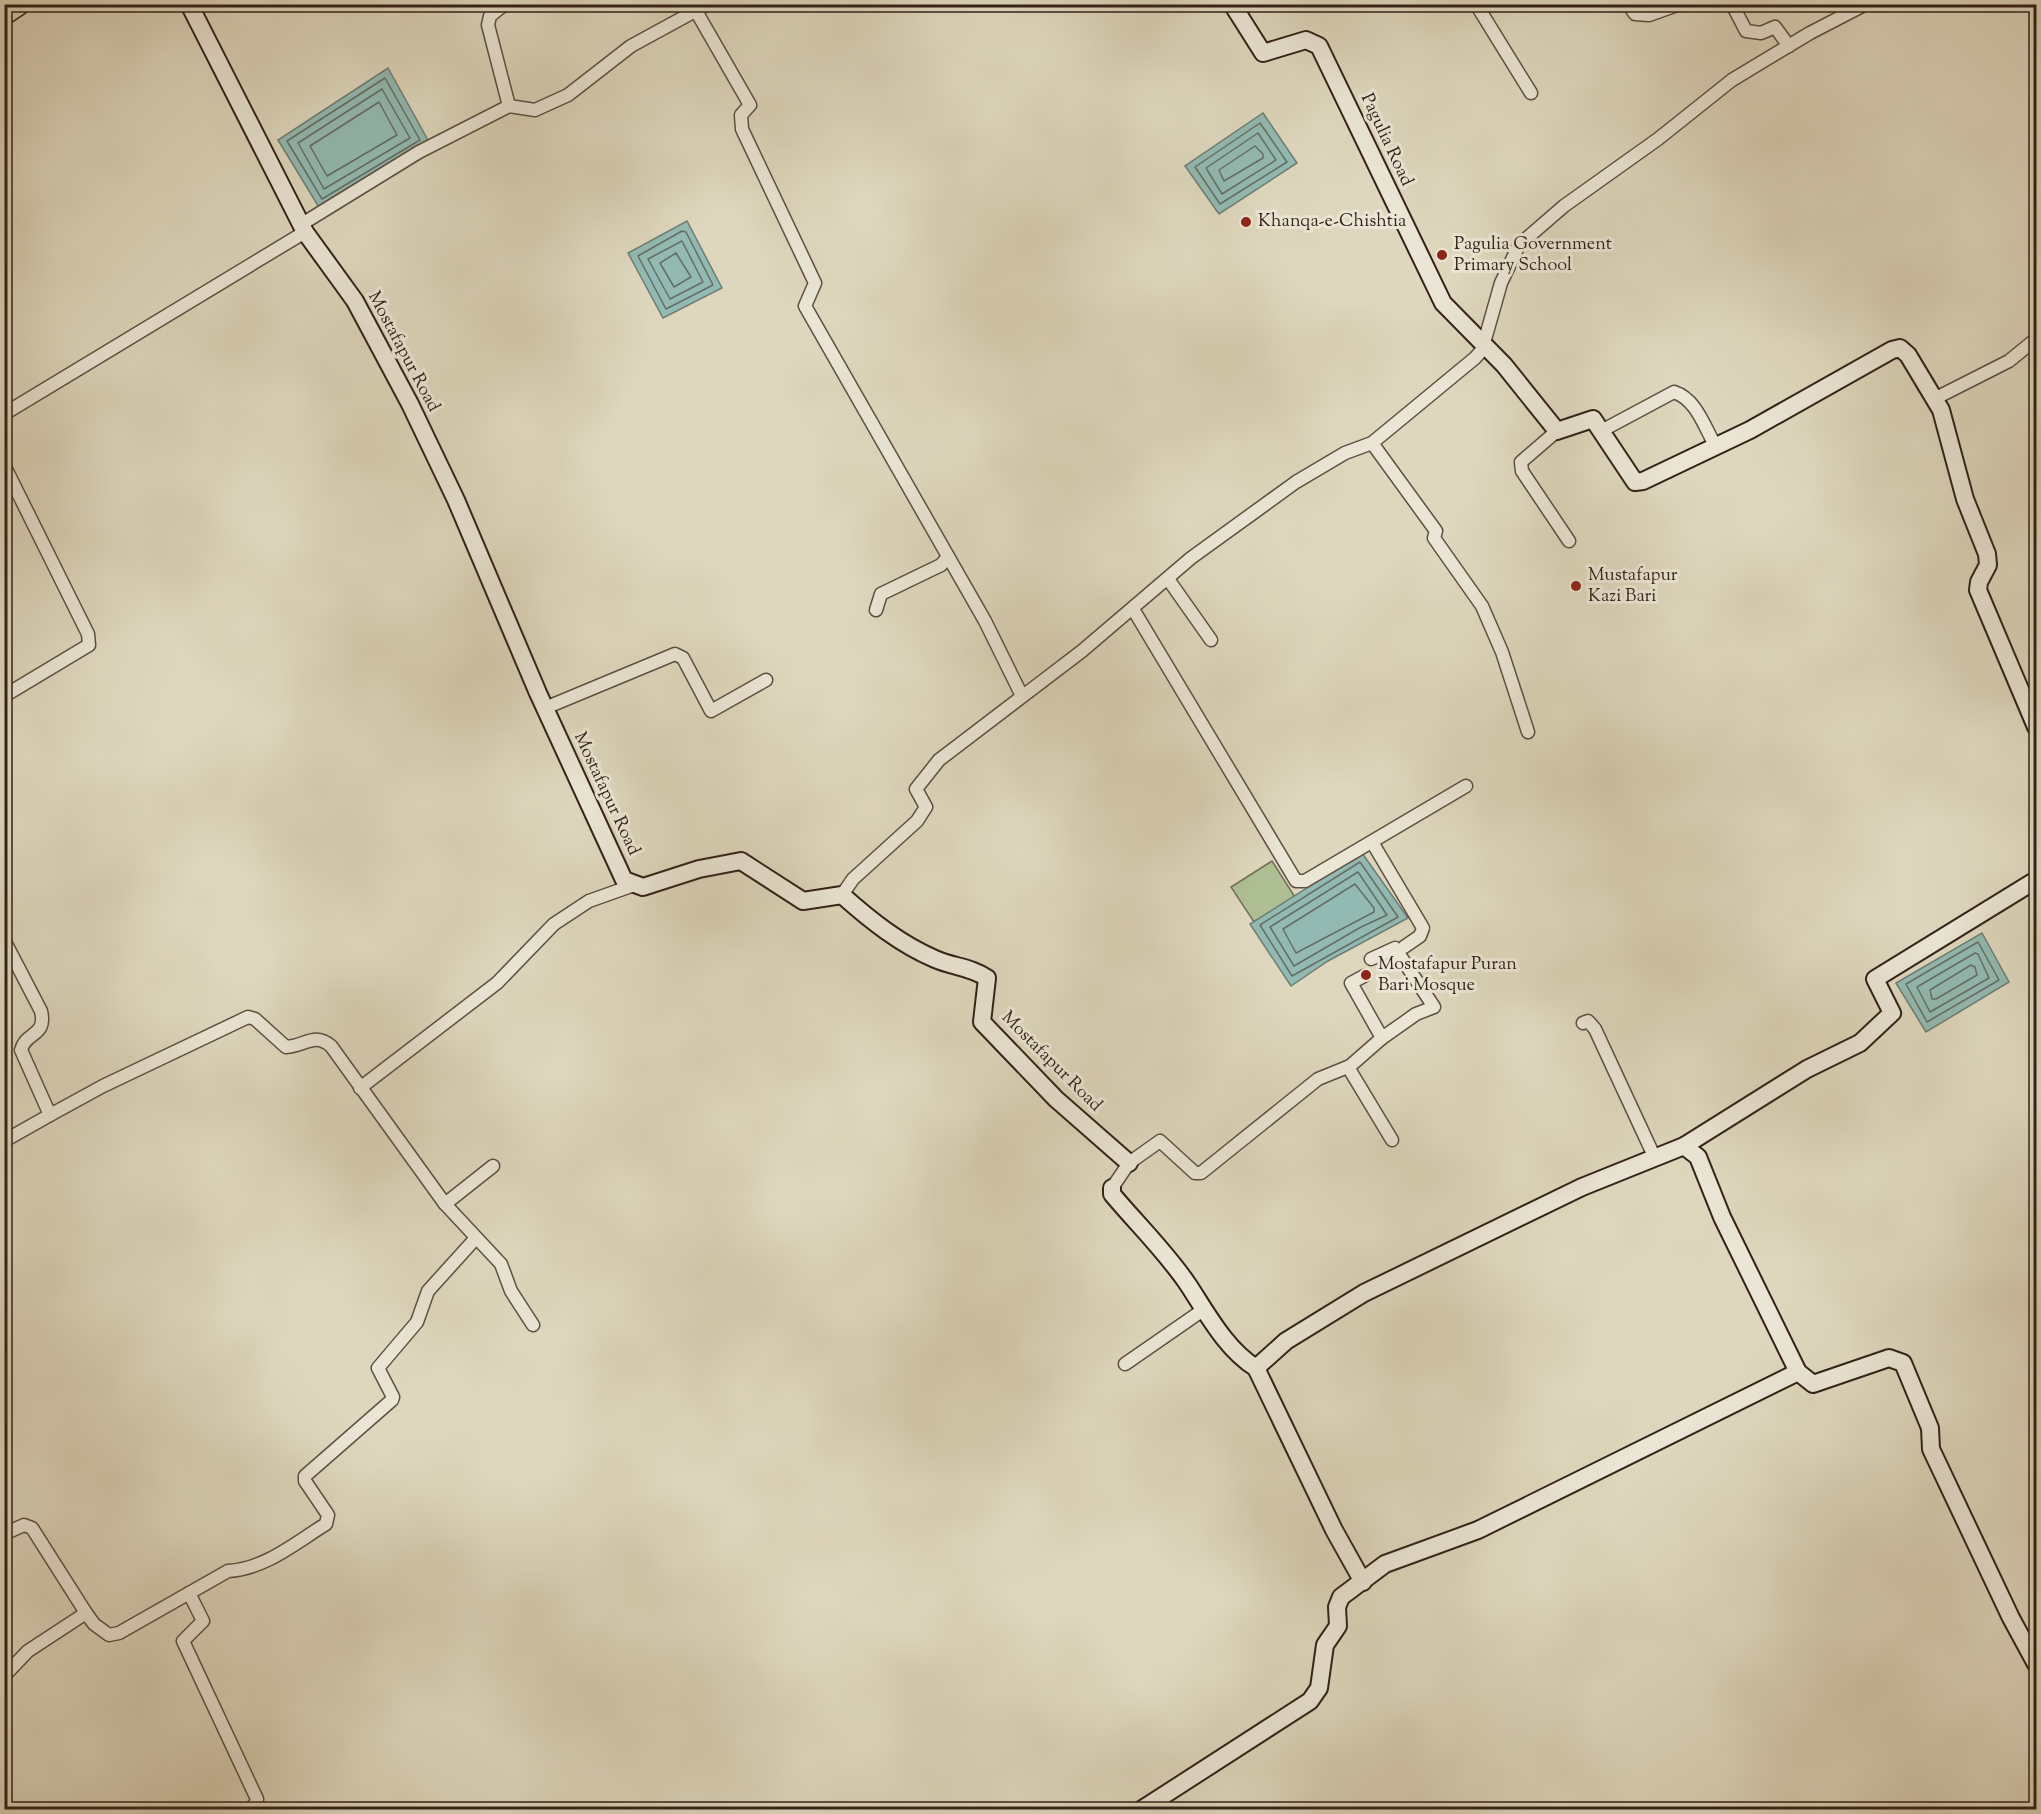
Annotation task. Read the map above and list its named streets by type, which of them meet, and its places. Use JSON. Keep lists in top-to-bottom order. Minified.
{"streets":{"street":["Pagulia Road","Mostafapur Road"]},"places":["Khanqa-e-Chishtia","Pagulia Government Primary School","Mustafapur Kazi Bari","Mostafapur Puran Bari Mosque"]}
